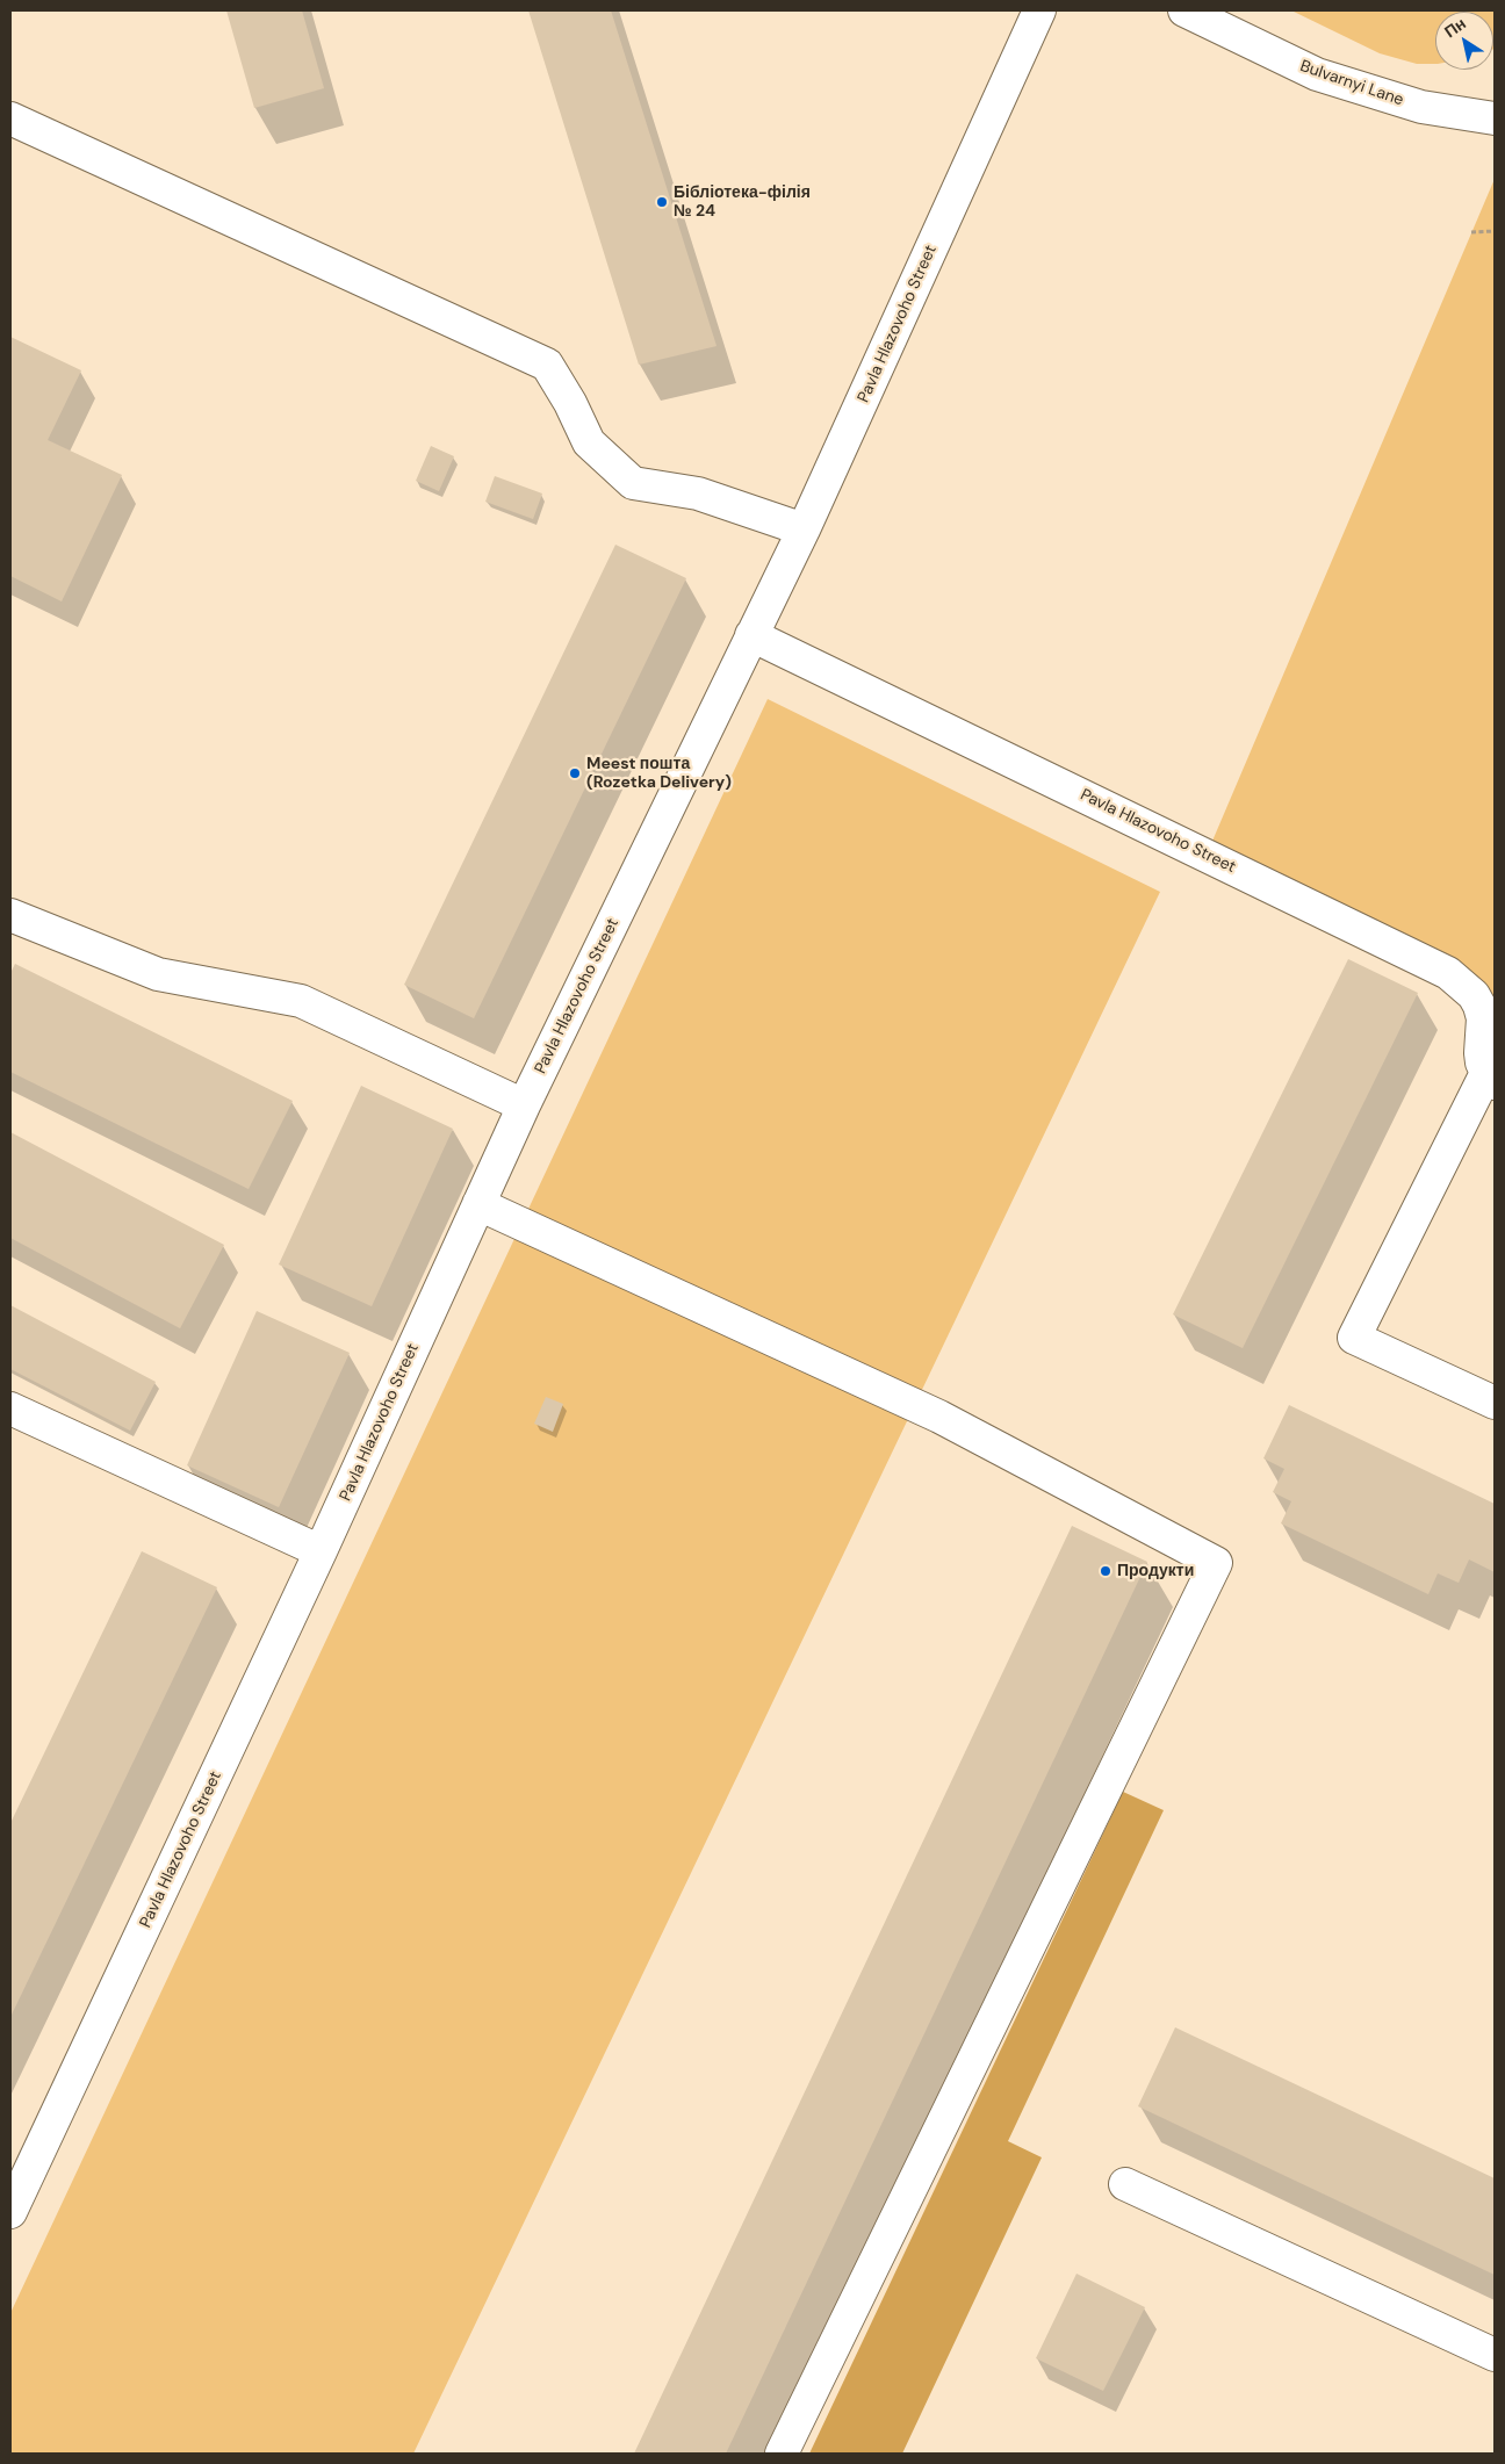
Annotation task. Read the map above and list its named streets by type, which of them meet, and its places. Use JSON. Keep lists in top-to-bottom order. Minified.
{"streets":{"street":["Bulvarnyi Lane","Pavla Hlazovoho Street"]},"places":["Бібліотека-філія № 24","Meest пошта (Rozetka Delivery)","Продукти"],"north":"top left"}
